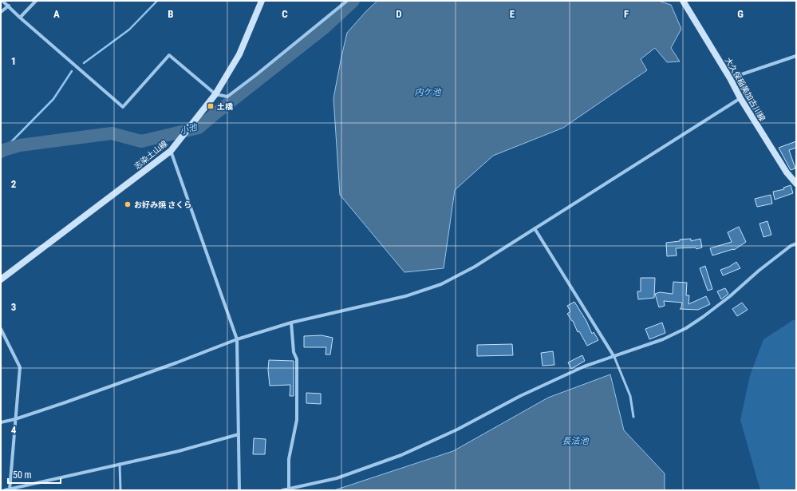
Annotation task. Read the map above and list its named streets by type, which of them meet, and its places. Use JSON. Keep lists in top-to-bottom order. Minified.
{"streets":{"main road":["大久保稲美加古川線","志染土山線"]},"water":["内ケ池","小池","長法池"],"places":{"transit":["土橋"],"other":["お好み焼 さくら"]},"scale_bar":"50 m","grid":{"columns":["A","B","C","D","E","F","G"],"rows":["1","2","3","4"]}}
